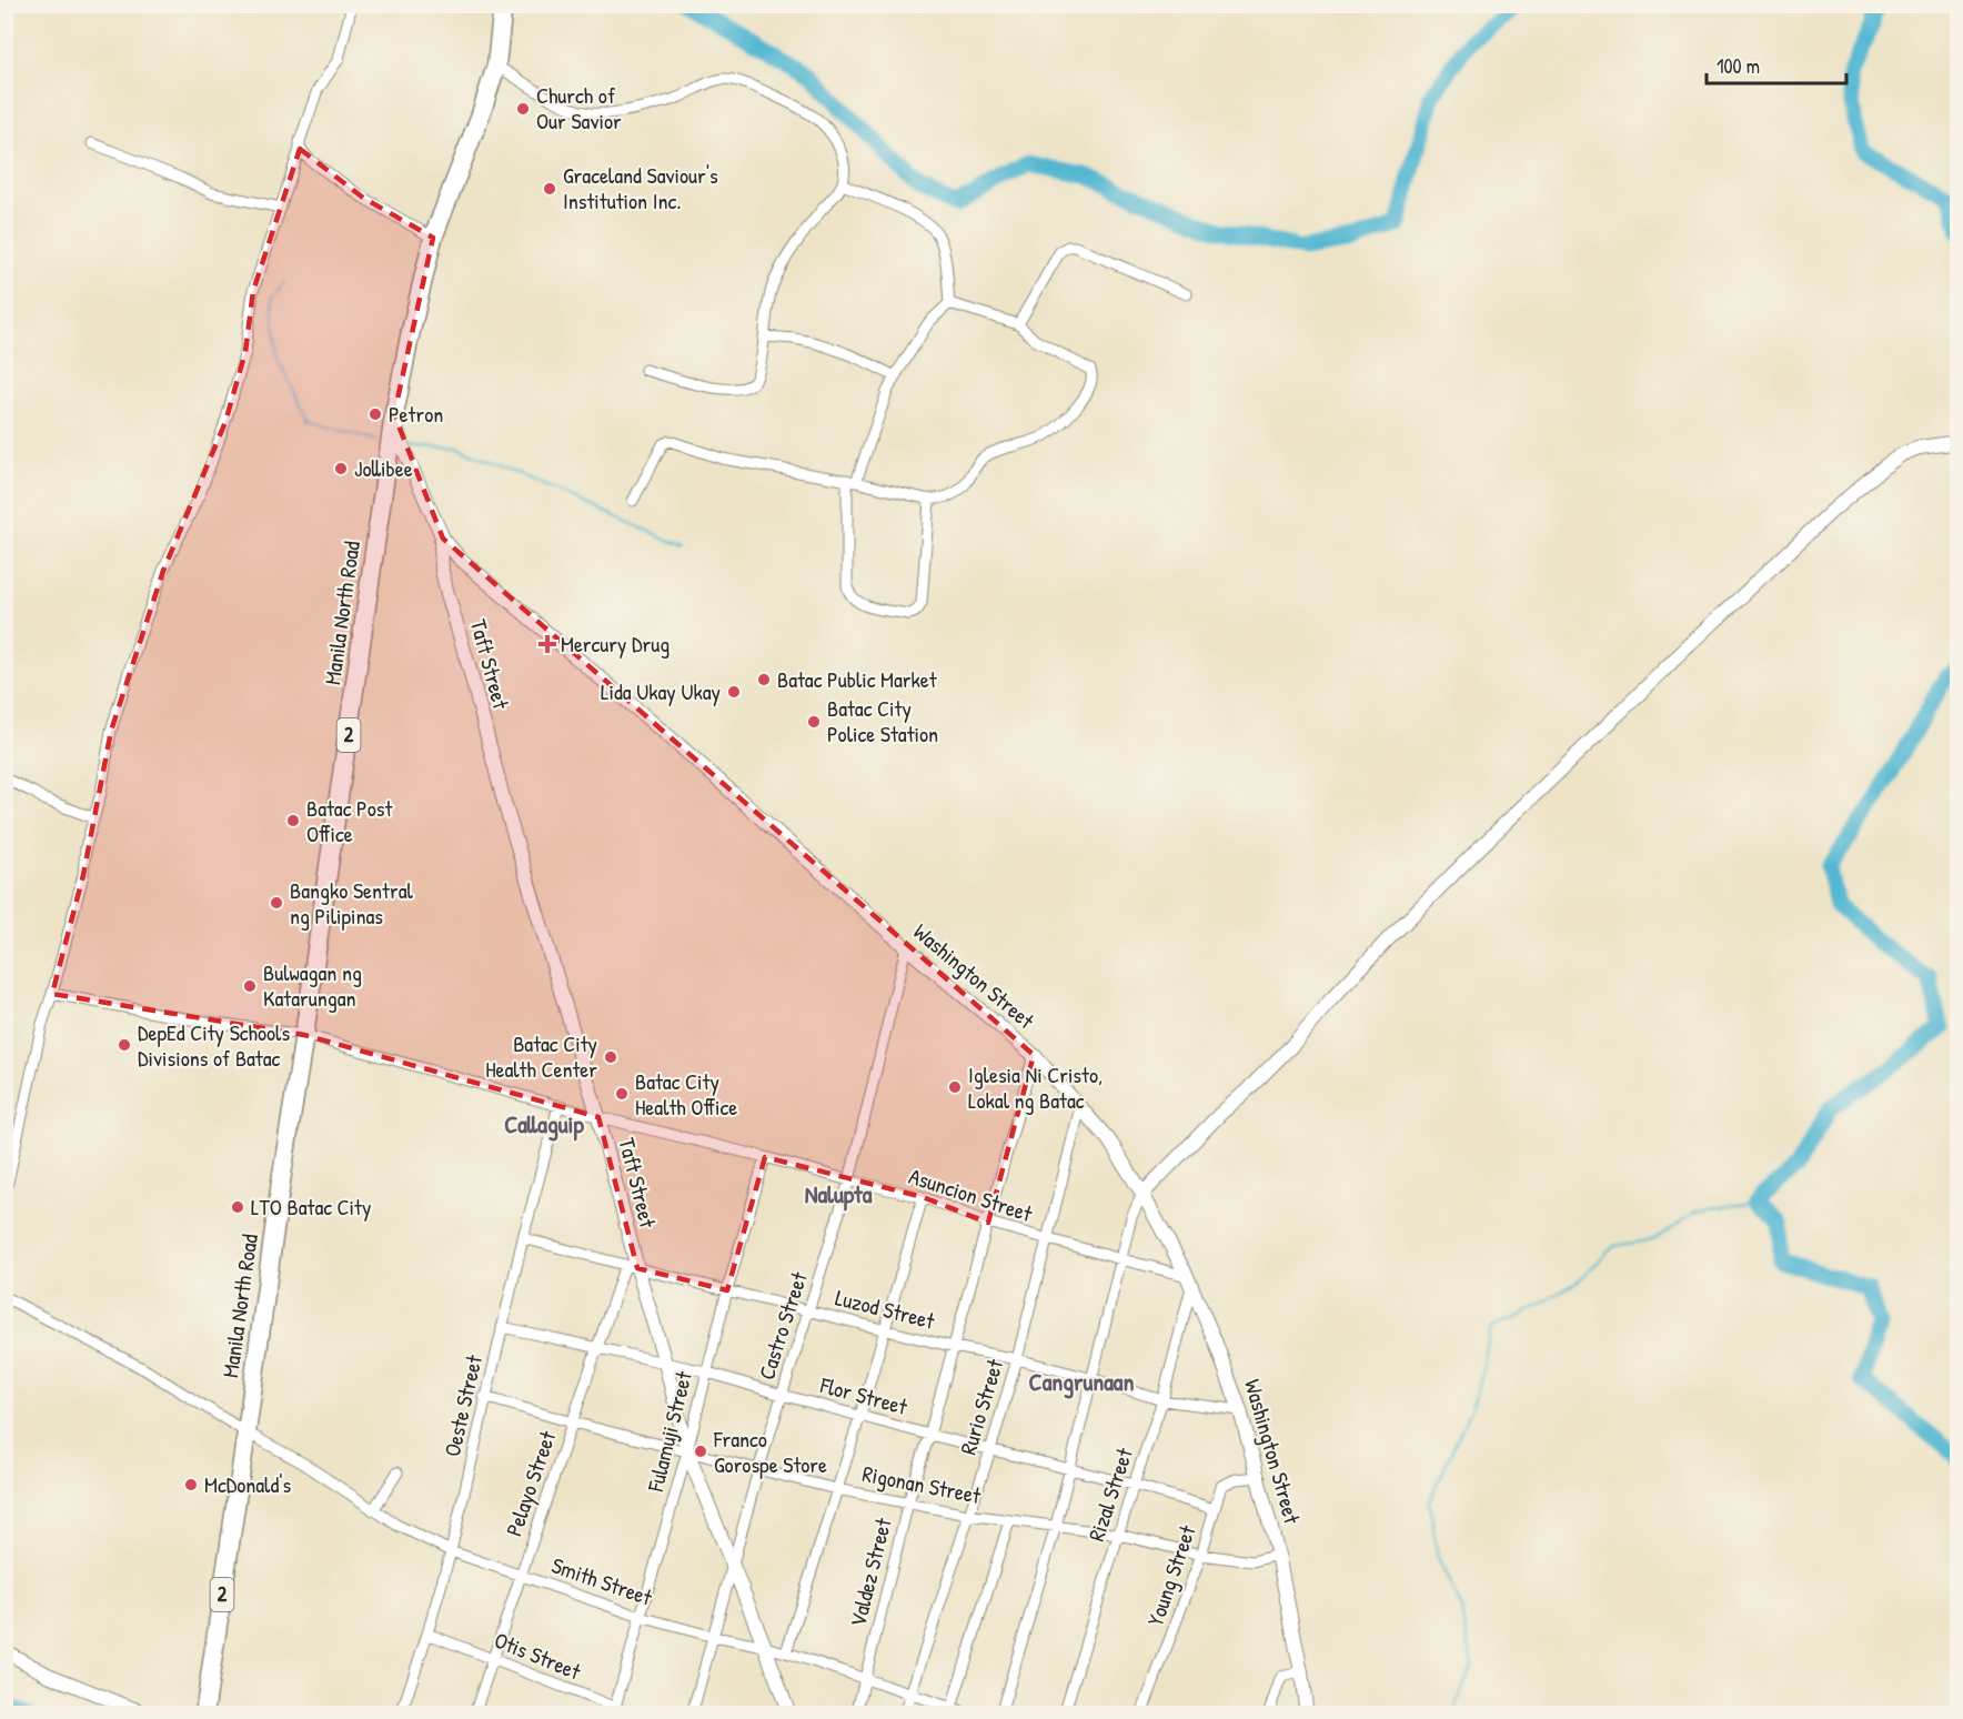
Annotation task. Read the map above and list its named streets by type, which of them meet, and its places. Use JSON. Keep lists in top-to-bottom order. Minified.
{"streets":{"highway":["Manila North Road","2"],"street":["Taft Street","Washington Street","Asuncion Street","Luzod Street","Castro Street","Flor Street","Oeste Street","Rurio Street","Fulamuji Street","Pelayo Street","Rigonan Street","Rizal Street","Valdez Street","Young Street","Smith Street","Otis Street"]},"crossings":[["Manila North Road","Washington Street"],["Manila North Road","Asuncion Street"],["Manila North Road","Smith Street"],["Taft Street","Washington Street"],["Taft Street","Asuncion Street"],["Taft Street","Luzod Street"],["Taft Street","Castro Street"],["Taft Street","Flor Street"],["Taft Street","Fulamuji Street"],["Taft Street","Pelayo Street"],["Taft Street","Rigonan Street"],["Taft Street","Smith Street"],["Washington Street","Asuncion Street"],["Washington Street","Luzod Street"],["Washington Street","Castro Street"],["Washington Street","Rurio Street"],["Washington Street","Rigonan Street"],["Washington Street","Rizal Street"],["Washington Street","Valdez Street"],["Washington Street","Young Street"],["Asuncion Street","Castro Street"],["Asuncion Street","Oeste Street"],["Asuncion Street","Rurio Street"],["Asuncion Street","Fulamuji Street"],["Asuncion Street","Rizal Street"],["Asuncion Street","Valdez Street"],["Luzod Street","Castro Street"],["Luzod Street","Oeste Street"],["Luzod Street","Rurio Street"],["Luzod Street","Fulamuji Street"],["Luzod Street","Pelayo Street"],["Luzod Street","Rizal Street"],["Luzod Street","Valdez Street"],["Castro Street","Flor Street"],["Castro Street","Rigonan Street"],["Castro Street","Smith Street"],["Flor Street","Oeste Street"],["Flor Street","Rurio Street"],["Flor Street","Fulamuji Street"],["Flor Street","Pelayo Street"],["Flor Street","Rizal Street"],["Flor Street","Valdez Street"],["Flor Street","Young Street"],["Oeste Street","Rigonan Street"],["Oeste Street","Smith Street"],["Oeste Street","Otis Street"],["Rurio Street","Rigonan Street"],["Rurio Street","Smith Street"],["Fulamuji Street","Rigonan Street"],["Fulamuji Street","Smith Street"],["Fulamuji Street","Otis Street"],["Pelayo Street","Rigonan Street"],["Pelayo Street","Smith Street"],["Pelayo Street","Otis Street"],["Rigonan Street","Rizal Street"],["Rigonan Street","Valdez Street"],["Rigonan Street","Young Street"],["Valdez Street","Smith Street"]],"districts":["Callaguip","Nalupta","Cangrunaan"],"places":{"other":["Church of Our Savior","Graceland Saviour's Institution Inc.","Petron","Jollibee","Batac Public Market","Lida Ukay Ukay","Batac City Police Station","Batac Post Office","Bangko Sentral ng Pilipinas","Bulwagan ng Katarungan","DepEd City Schools Divisions of Batac","Batac City Health Center","Iglesia Ni Cristo, Lokal ng Batac","Batac City Health Office","LTO Batac City","Franco Gorospe Store","McDonald's"],"health":["Mercury Drug"]},"scale_bar":"100 m"}
